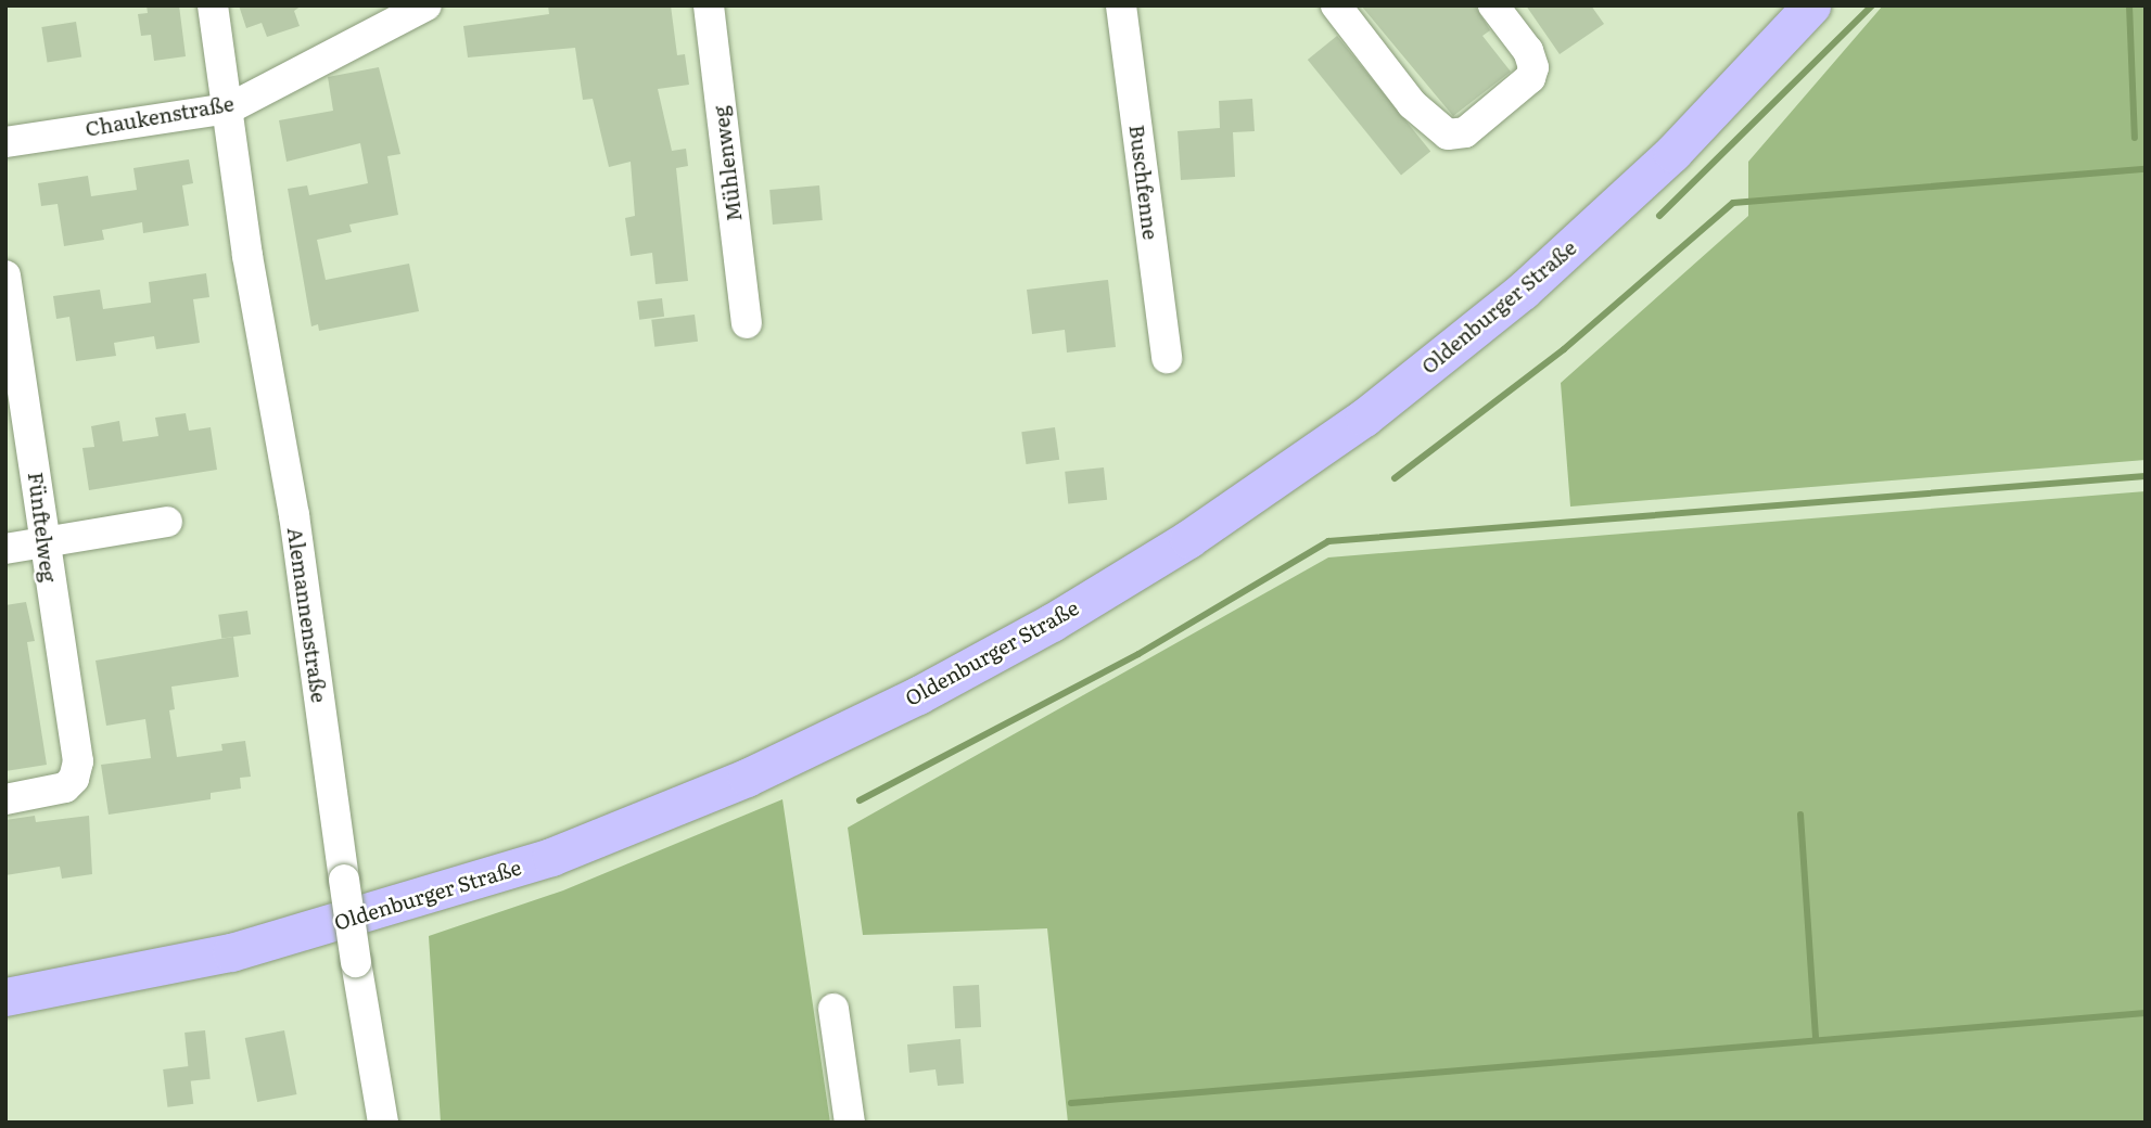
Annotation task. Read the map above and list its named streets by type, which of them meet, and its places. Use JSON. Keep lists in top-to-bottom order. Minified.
{"streets":{"main road":["Oldenburger Straße"],"street":["Chaukenstraße","Mühlenweg","Buschfenne","Fünftelweg","Alemannenstraße"]},"crossings":[["Chaukenstraße","Alemannenstraße"]]}
